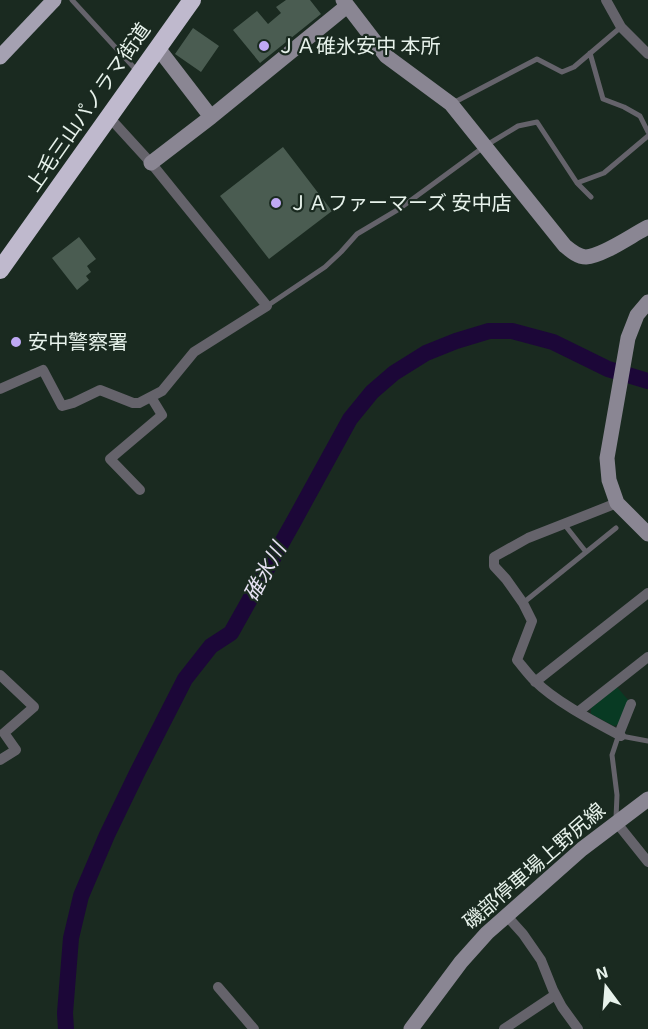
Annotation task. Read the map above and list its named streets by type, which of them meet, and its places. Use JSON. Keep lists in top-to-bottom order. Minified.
{"streets":{"highway":["上毛三山パノラマ街道"],"street":["磯部停車場上野尻線"]},"water":["碓氷川"],"places":["ＪＡ碓氷安中 本所","ＪＡファーマーズ 安中店","安中警察署"],"north":"top"}
